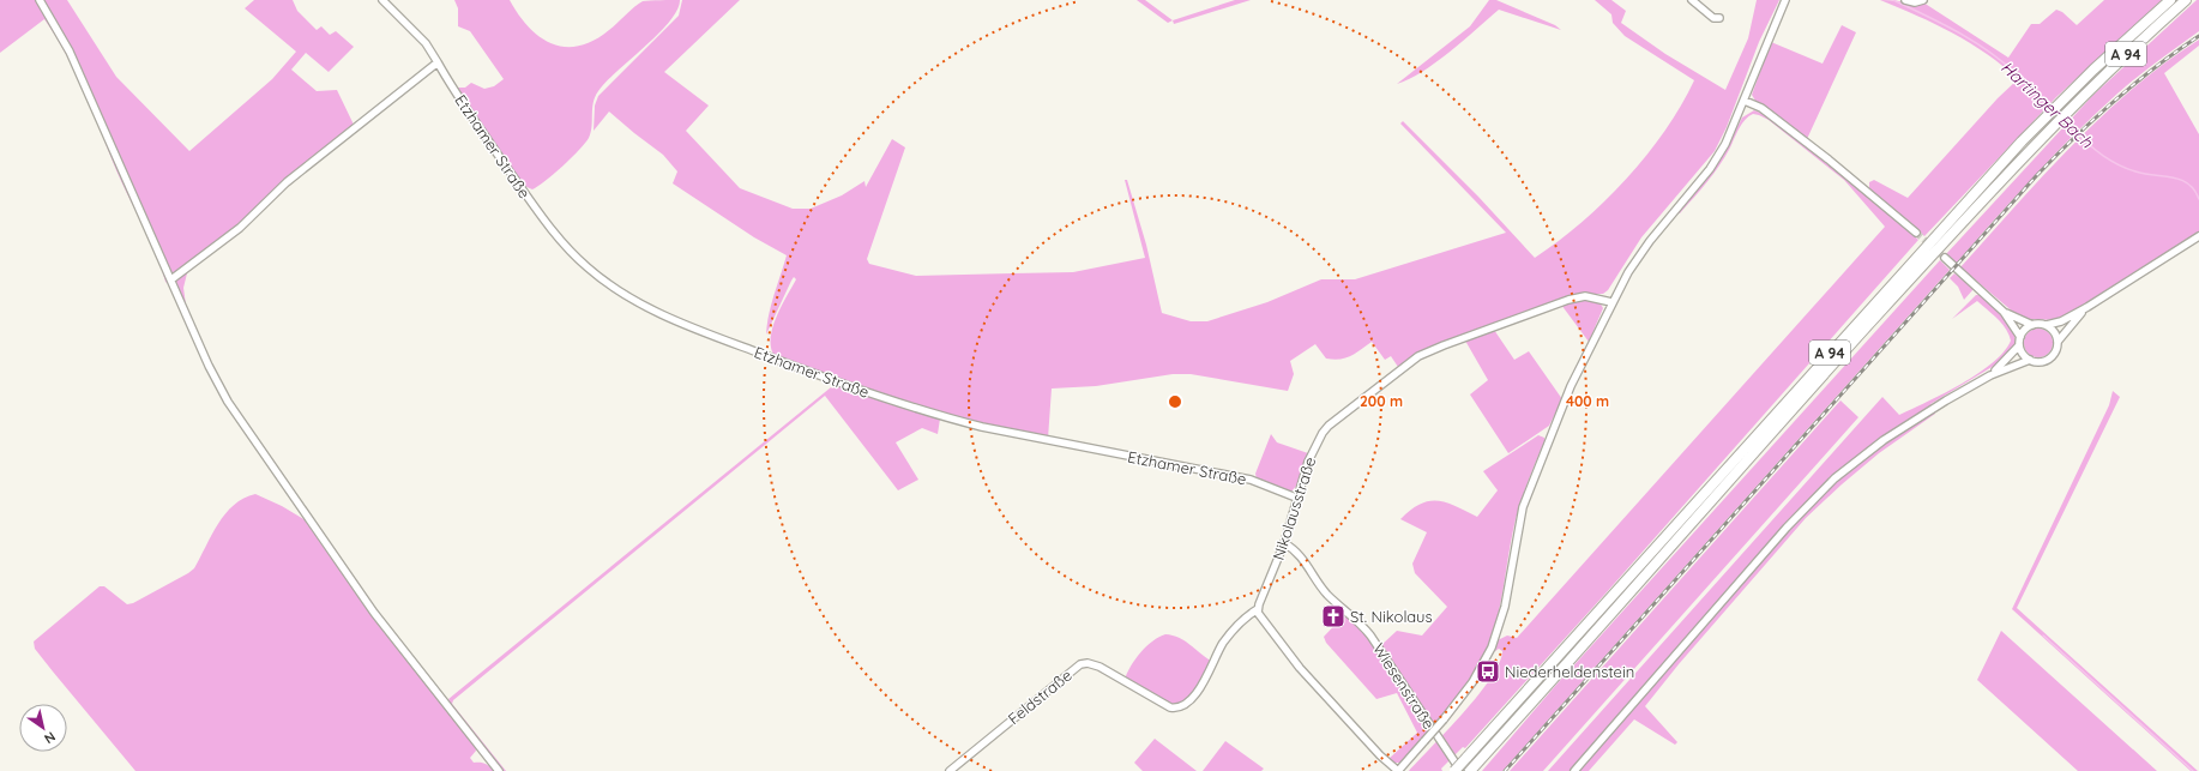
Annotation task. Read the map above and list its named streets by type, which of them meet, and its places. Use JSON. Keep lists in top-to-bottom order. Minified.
{"streets":{"highway":["A 94"],"street":["Etzhamer Straße","Nikolausstraße","Wiesenstraße","Feldstraße"]},"crossings":[["Etzhamer Straße","Nikolausstraße"],["Nikolausstraße","Wiesenstraße"],["Nikolausstraße","Feldstraße"]],"water":["Hartinger Bach"],"places":{"church":["St. Nikolaus"],"bus stop":["Niederheldenstein"]},"north":"bottom right","rings":["200 m","400 m"]}
